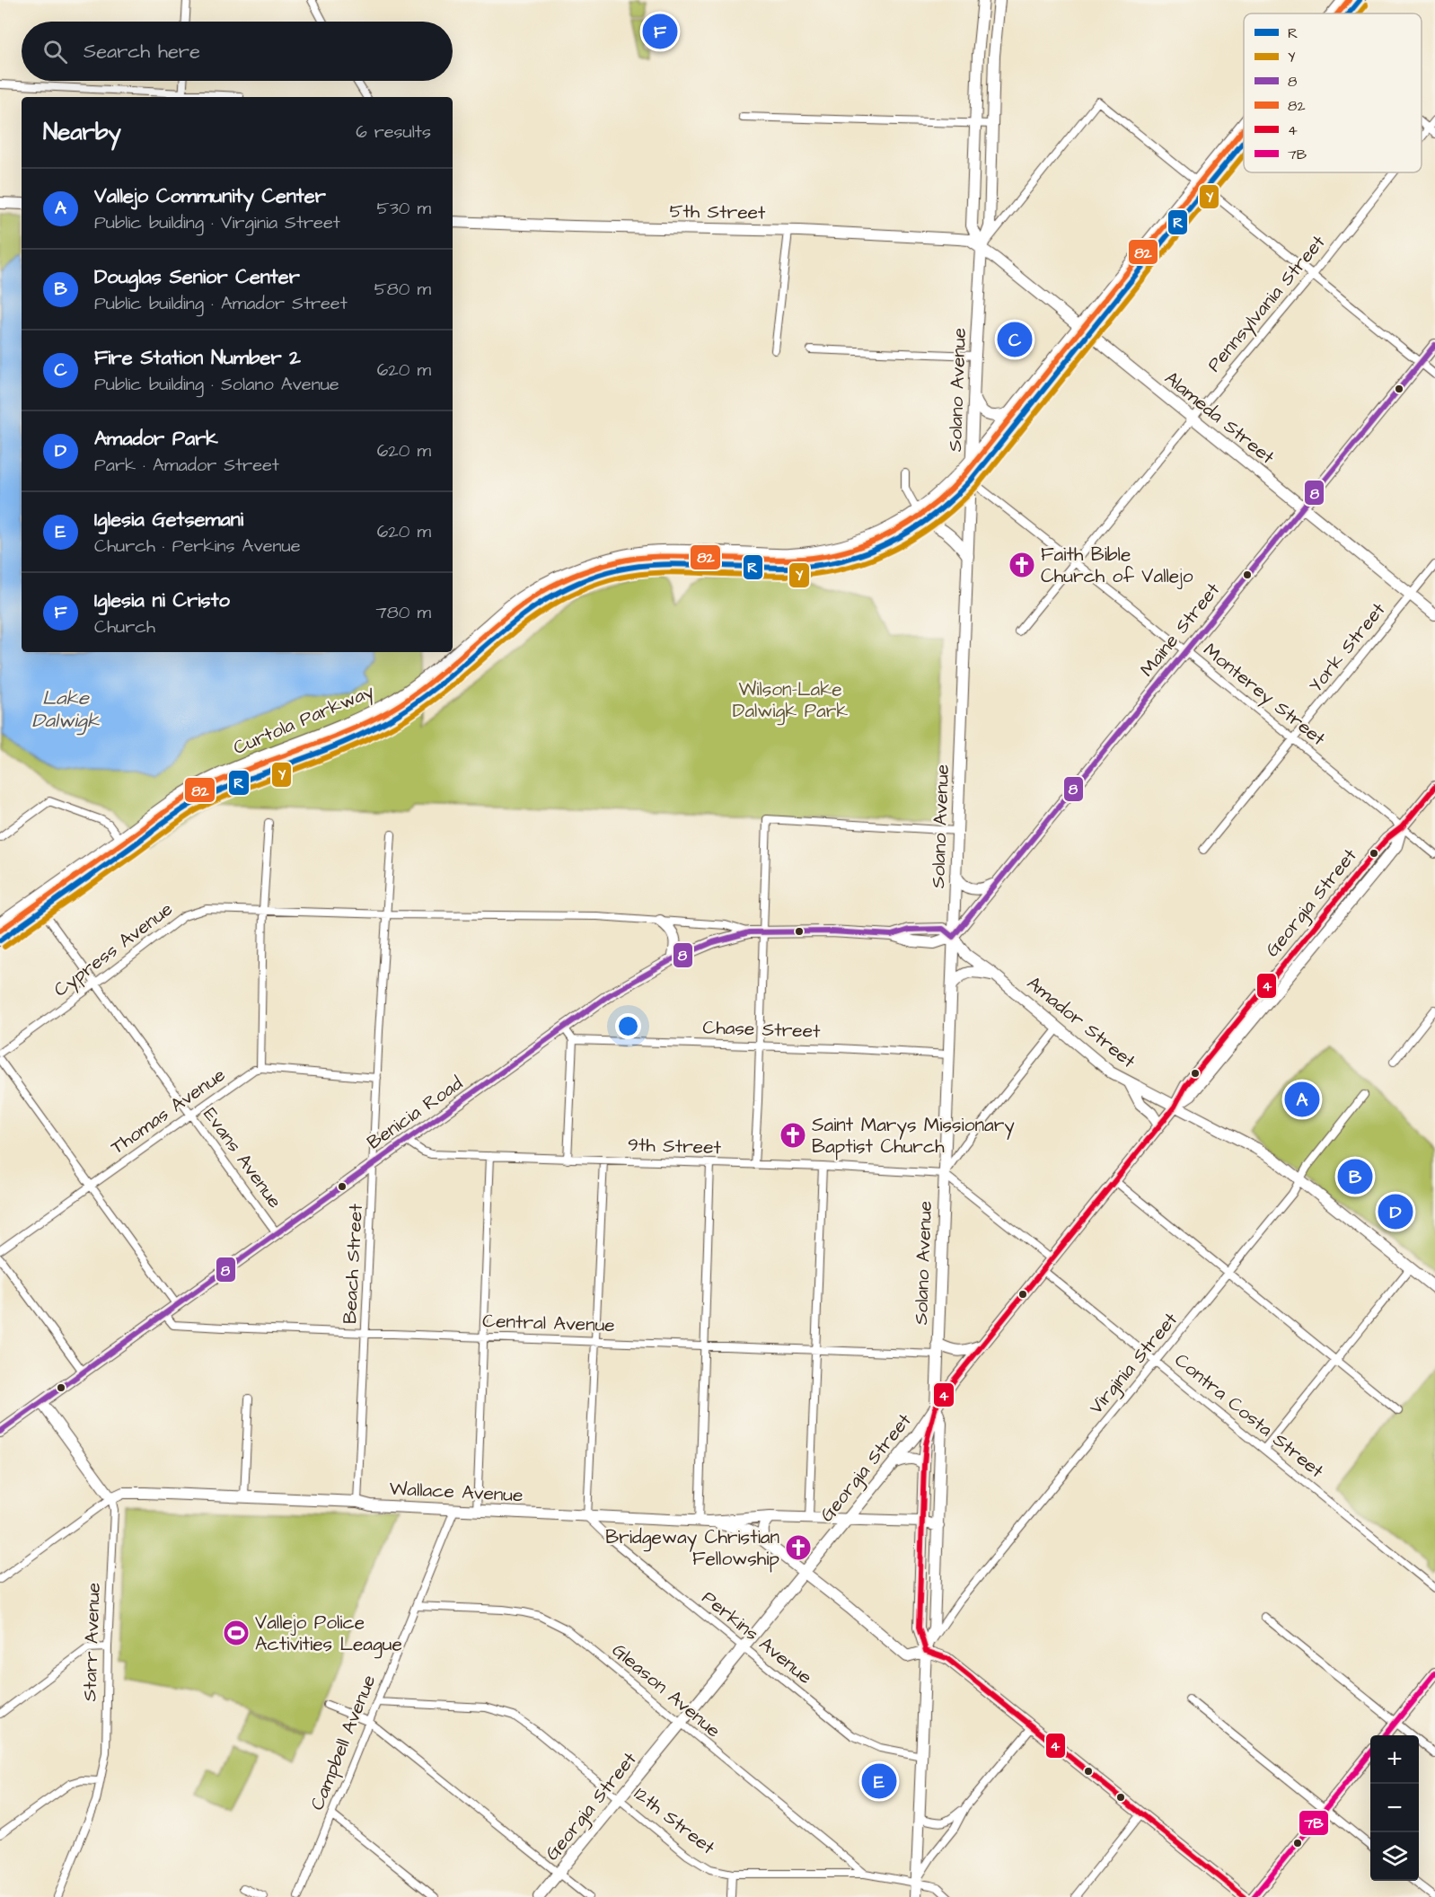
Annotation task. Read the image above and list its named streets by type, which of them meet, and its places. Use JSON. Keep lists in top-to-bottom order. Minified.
{"streets":{"main road":["5th Street","Solano Avenue","Alameda Street","Maine Street","Curtola Parkway","Georgia Street","Amador Street","Benicia Road","Wallace Avenue"],"street":["Pennsylvania Street","York Street","Monterey Street","Cypress Avenue","Chase Street","Thomas Avenue","9th Street","Evans Avenue","Beach Street","Central Avenue","Virginia Street","Contra Costa Street","Perkins Avenue","Starr Avenue","Gleason Avenue","Campbell Avenue","12th Street"]},"crossings":[["5th Street","Solano Avenue"],["5th Street","Alameda Street"],["Pennsylvania Street","Alameda Street"],["Pennsylvania Street","Monterey Street"],["Solano Avenue","Alameda Street"],["Solano Avenue","Maine Street"],["Solano Avenue","Monterey Street"],["Solano Avenue","Curtola Parkway"],["Solano Avenue","Georgia Street"],["Solano Avenue","Amador Street"],["Solano Avenue","Chase Street"],["Solano Avenue","Benicia Road"],["Solano Avenue","9th Street"],["Solano Avenue","Central Avenue"],["Solano Avenue","Virginia Street"],["Solano Avenue","Wallace Avenue"],["Solano Avenue","Perkins Avenue"],["Solano Avenue","12th Street"],["Alameda Street","Maine Street"],["Alameda Street","York Street"],["Alameda Street","Curtola Parkway"],["Maine Street","Monterey Street"],["Maine Street","Amador Street"],["Maine Street","Benicia Road"],["York Street","Monterey Street"],["Monterey Street","Curtola Parkway"],["Monterey Street","Georgia Street"],["Georgia Street","Amador Street"],["Georgia Street","Contra Costa Street"],["Georgia Street","Wallace Avenue"],["Georgia Street","Perkins Avenue"],["Georgia Street","Gleason Avenue"],["Georgia Street","12th Street"],["Cypress Avenue","Benicia Road"],["Cypress Avenue","Evans Avenue"],["Cypress Avenue","Beach Street"],["Amador Street","Benicia Road"],["Amador Street","Virginia Street"],["Thomas Avenue","Evans Avenue"],["Benicia Road","9th Street"],["Benicia Road","Evans Avenue"],["Benicia Road","Beach Street"],["Benicia Road","Central Avenue"],["Beach Street","Central Avenue"],["Beach Street","Wallace Avenue"],["Virginia Street","Contra Costa Street"],["Wallace Avenue","Perkins Avenue"],["Wallace Avenue","Starr Avenue"],["Wallace Avenue","Campbell Avenue"],["Gleason Avenue","Campbell Avenue"],["Gleason Avenue","12th Street"],["Campbell Avenue","12th Street"]],"water":["Lake Dalwigk"],"parks":["Wilson-Lake Dalwigk Park"],"places":{"church":["Faith Bible Church of Vallejo","Saint Marys Missionary Baptist Church","Bridgeway Christian Fellowship"],"sports":["Vallejo Police Activities League"]},"lines":["transit line R","transit line 82","transit line Y","transit line 8","transit line 4","transit line 7B"],"legend":["R","Y","8","82","4","7B"],"page":{"pins":["F","C","A","B","D","E"],"search":"Search here","heading":["Nearby","6 results"],"list":[{"mark":"A","name":"Vallejo Community Center","note":"Public building · Virginia Street","value":"530 m"},{"mark":"B","name":"Douglas Senior Center","note":"Public building · Amador Street","value":"580 m"},{"mark":"C","name":"Fire Station Number 2","note":"Public building · Solano Avenue","value":"620 m"},{"mark":"D","name":"Amador Park","note":"Park · Amador Street","value":"620 m"},{"mark":"E","name":"Iglesia Getsemani","note":"Church · Perkins Avenue","value":"620 m"},{"mark":"F","name":"Iglesia ni Cristo","note":"Church","value":"780 m"}],"map_buttons":["+","−"]}}
